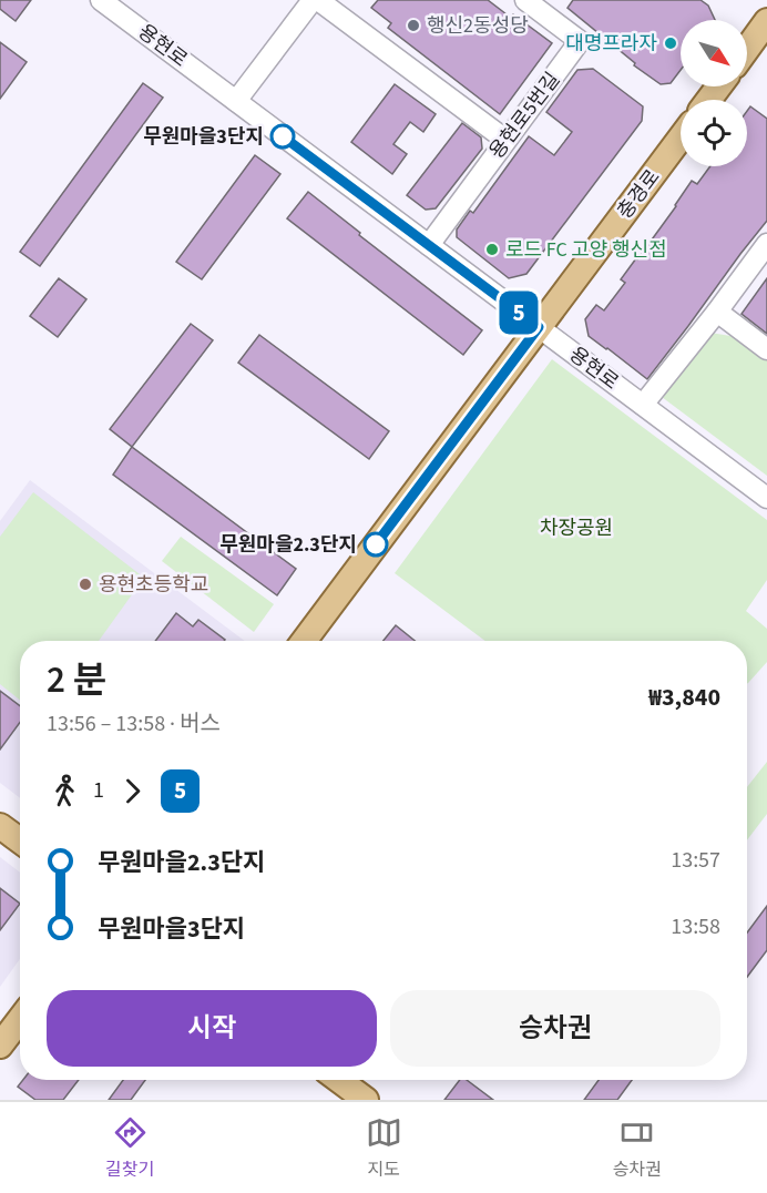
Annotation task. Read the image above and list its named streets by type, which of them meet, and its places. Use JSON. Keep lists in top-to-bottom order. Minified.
{"streets":{"main road":["충경로"],"street":["용현로","용현로5번길"]},"crossings":[["용현로","용현로5번길"],["용현로","충경로"]],"parks":["차장공원"],"places":["행신2동성당","대명프라자","무원마을3단지","로드 FC 고양 행신점","무원마을2.3단지","용현초등학교"],"lines":["bus line 5"],"north":"bottom right","page":{"on_map":"5","heading":["2 분","13:56 – 13:58 · 버스","₩3,840"],"legs":["1","5"],"list":[{"name":"무원마을2.3단지","value":"13:57"},{"name":"무원마을3단지","value":"13:58"}],"buttons":["시작","승차권"],"tabs":["길찾기","지도","승차권"]}}
